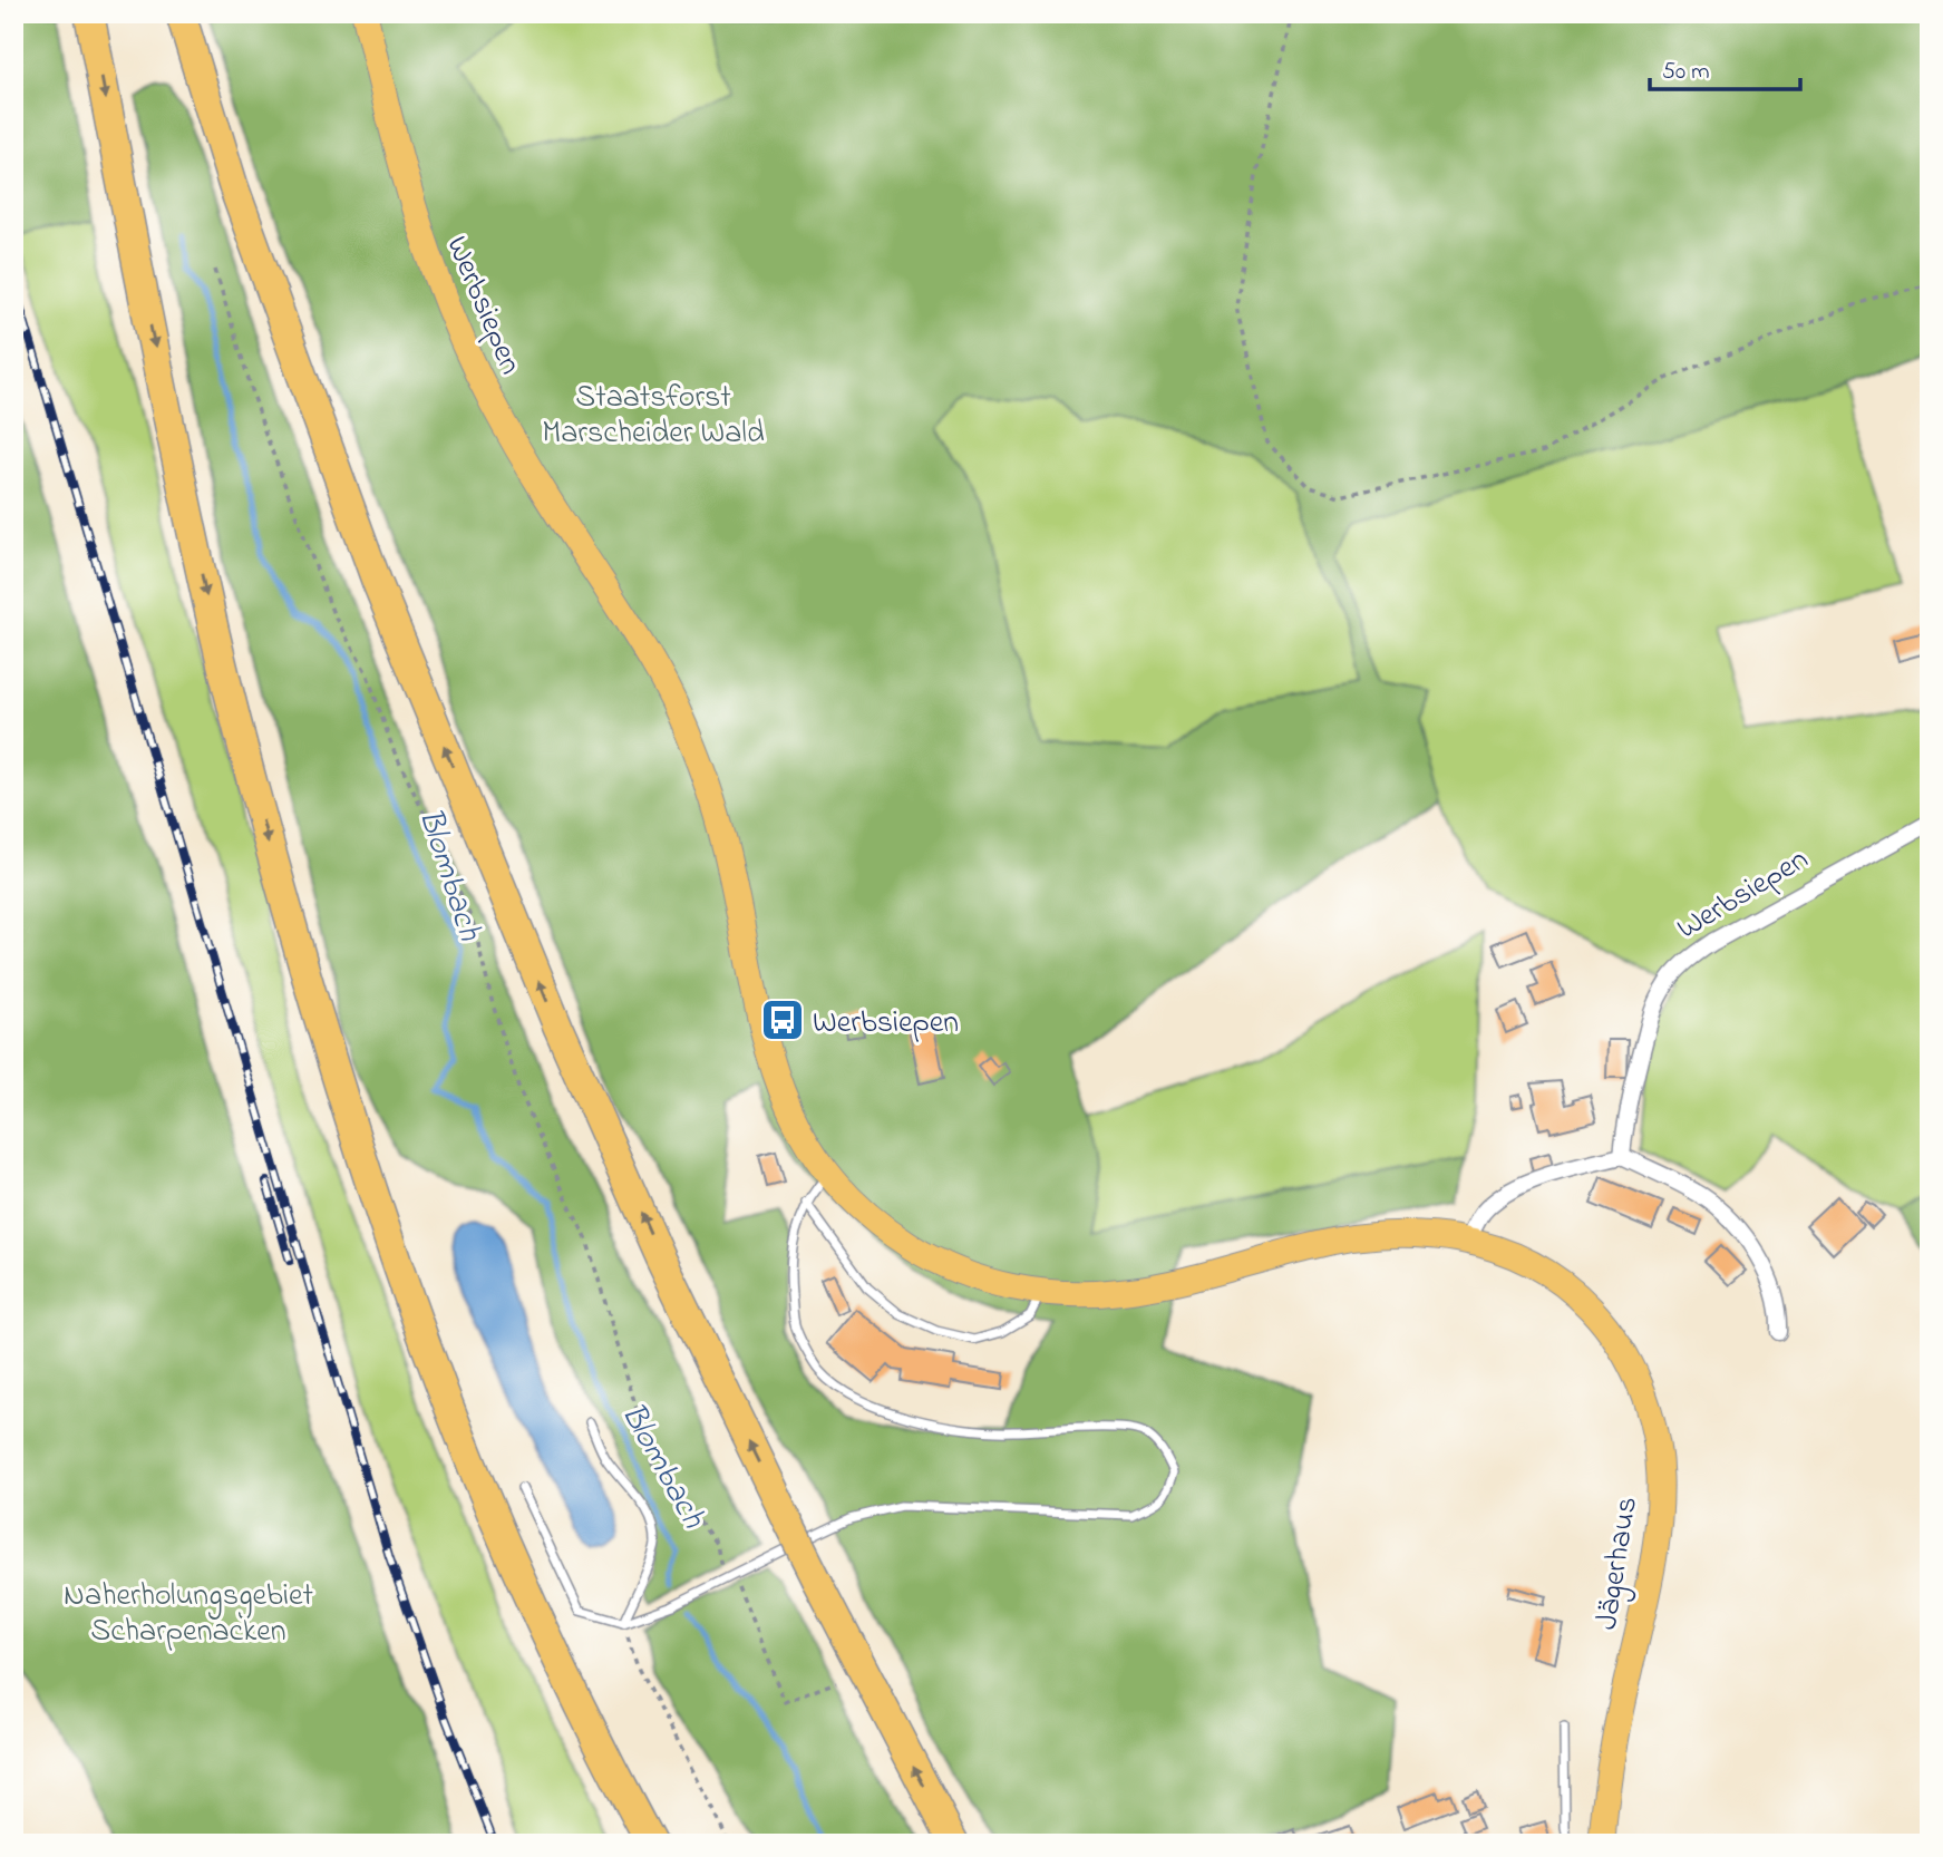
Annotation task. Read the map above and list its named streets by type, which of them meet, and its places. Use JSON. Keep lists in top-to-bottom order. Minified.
{"streets":{"main road":["Werbsiepen","Jägerhaus"]},"crossings":[["Werbsiepen","Jägerhaus"]],"water":["Blombach"],"parks":["Staatsforst Marscheider Wald","Naherholungsgebiet Scharpenacken"],"places":{"bus stop":["Werbsiepen"]},"scale_bar":"50 m"}
